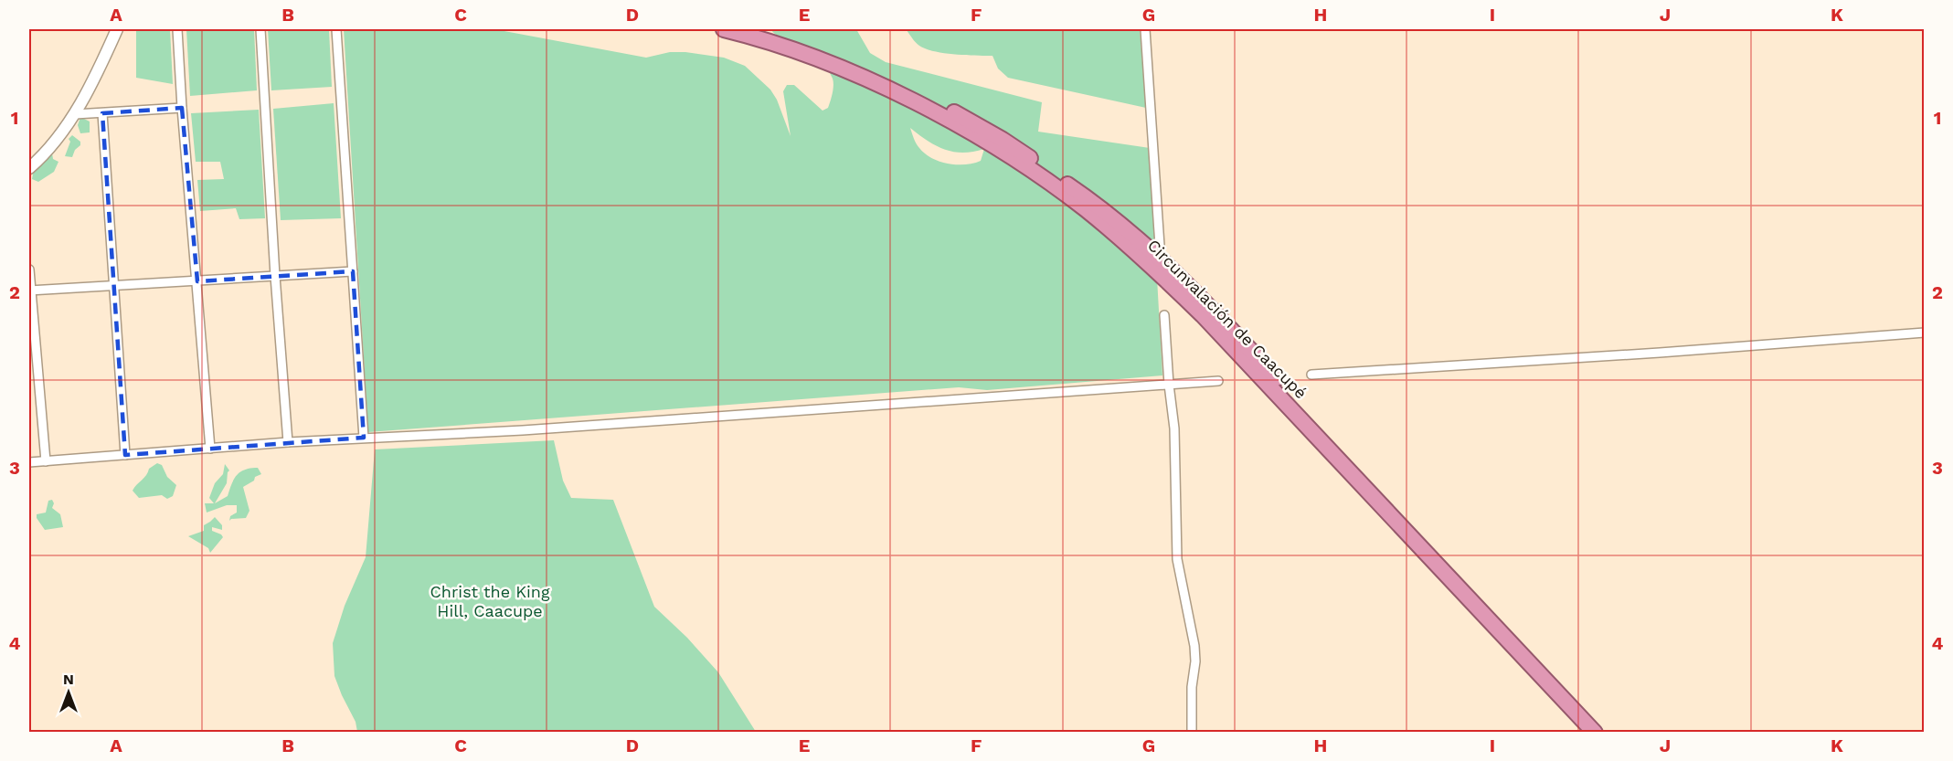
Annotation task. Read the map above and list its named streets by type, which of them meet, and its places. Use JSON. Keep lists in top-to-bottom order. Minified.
{"streets":{"highway":["Circunvalación de Caacupé"]},"parks":["Christ the King Hill, Caacupe"],"north":"top","grid":{"columns":["A","B","C","D","E","F","G","H","I","J","K"],"rows":["1","2","3","4"]}}
